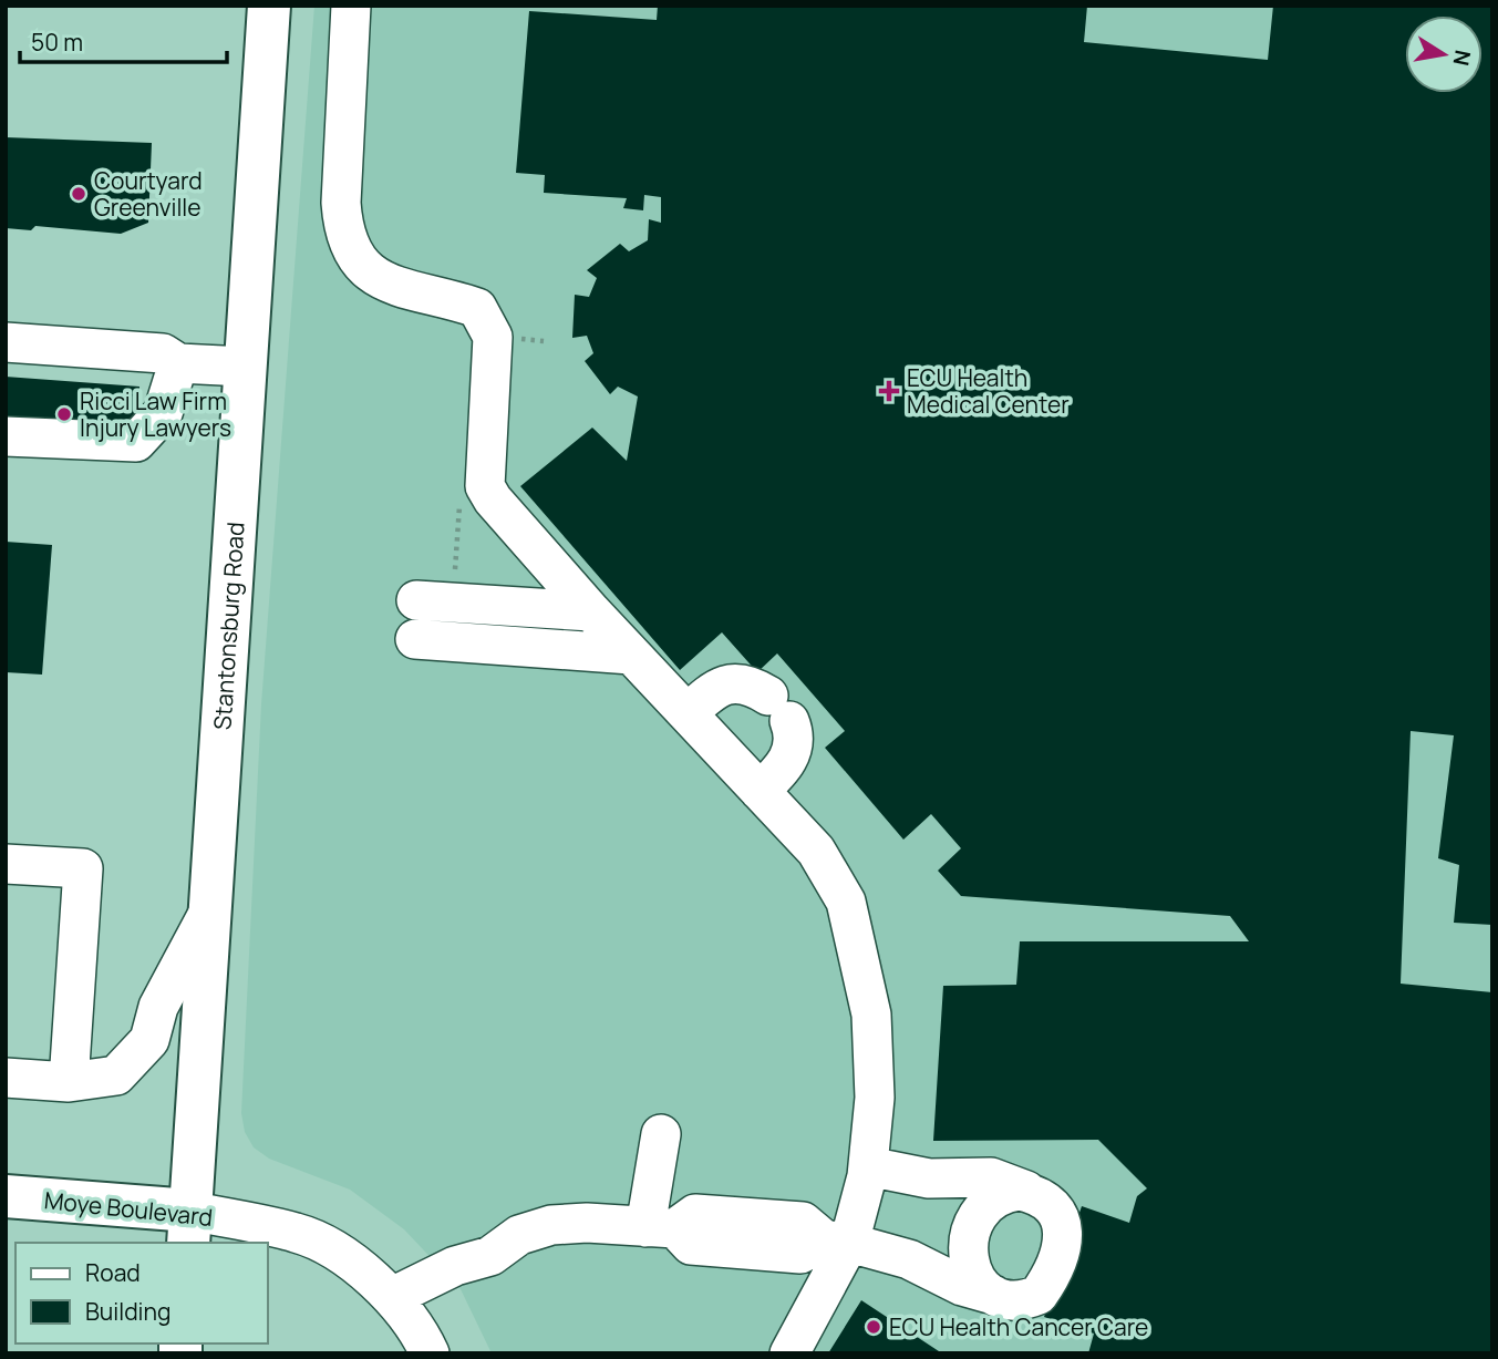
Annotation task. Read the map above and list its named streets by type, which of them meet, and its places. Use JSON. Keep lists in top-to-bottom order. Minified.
{"streets":{"main road":["Stantonsburg Road","Moye Boulevard"]},"crossings":[["Stantonsburg Road","Moye Boulevard"]],"places":{"other":["Courtyard Greenville","Ricci Law Firm Injury Lawyers","ECU Health Cancer Care"],"health":["ECU Health Medical Center"]},"legend":["Road","Building"],"scale_bar":"50 m","north":"right"}
